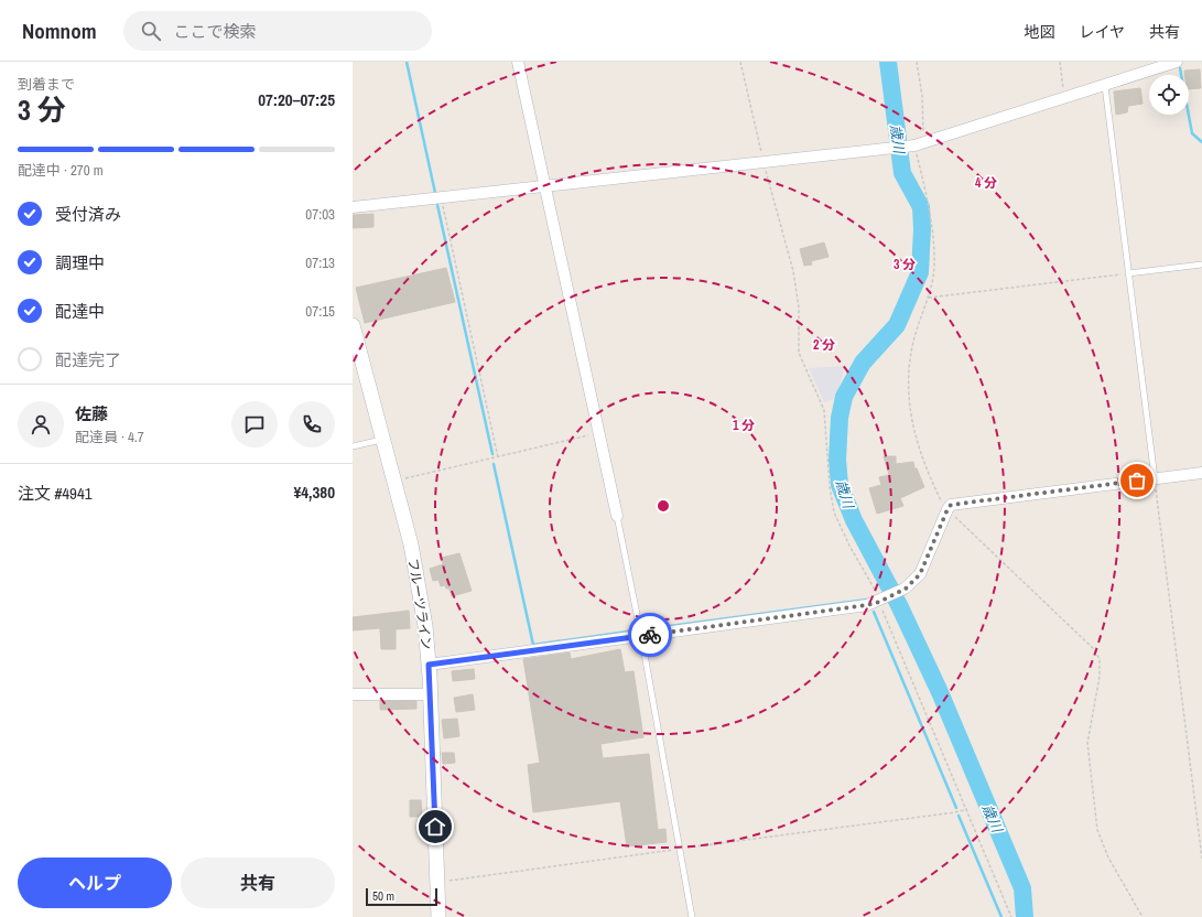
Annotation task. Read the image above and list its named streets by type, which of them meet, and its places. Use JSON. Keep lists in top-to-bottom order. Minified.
{"streets":{"street":["フルーツライン"]},"water":["歳川"],"scale_bar":"50 m","page":{"header":"Nomnom","search":"ここで検索","nav":["地図","レイヤ","共有"],"heading":["3 分","到着まで","07:20–07:25"],"panel":["佐藤","配達員 · 4.7","注文 #4941","¥4,380"],"bar":"配達中 · 270 m","list":[["受付済み","07:03"],["調理中","07:13"],["配達中","07:15"],"配達完了"],"buttons":["ヘルプ","共有"],"scale":"50 m"},"rings":["4 分","3 分","2 分","1 分"]}
